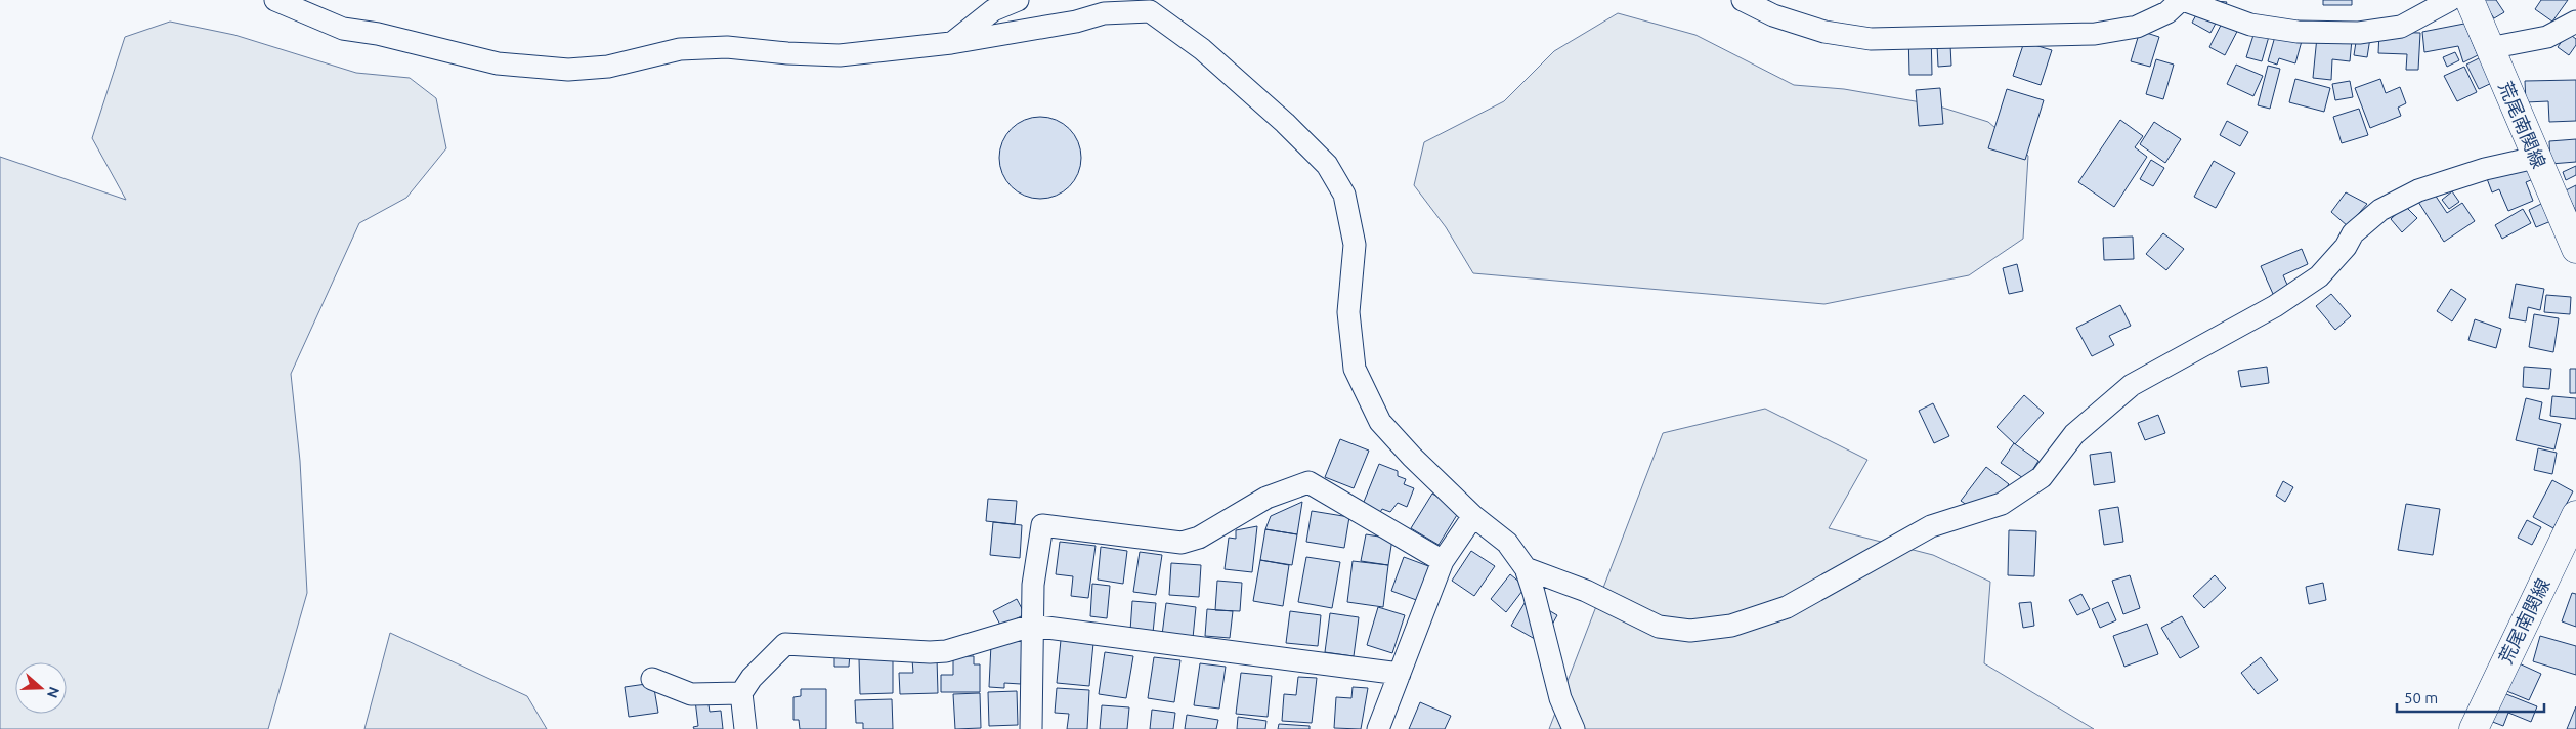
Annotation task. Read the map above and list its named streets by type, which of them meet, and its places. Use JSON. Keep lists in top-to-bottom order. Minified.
{"streets":{"main road":["荒尾南関線"]},"scale_bar":"50 m","north":"right"}
